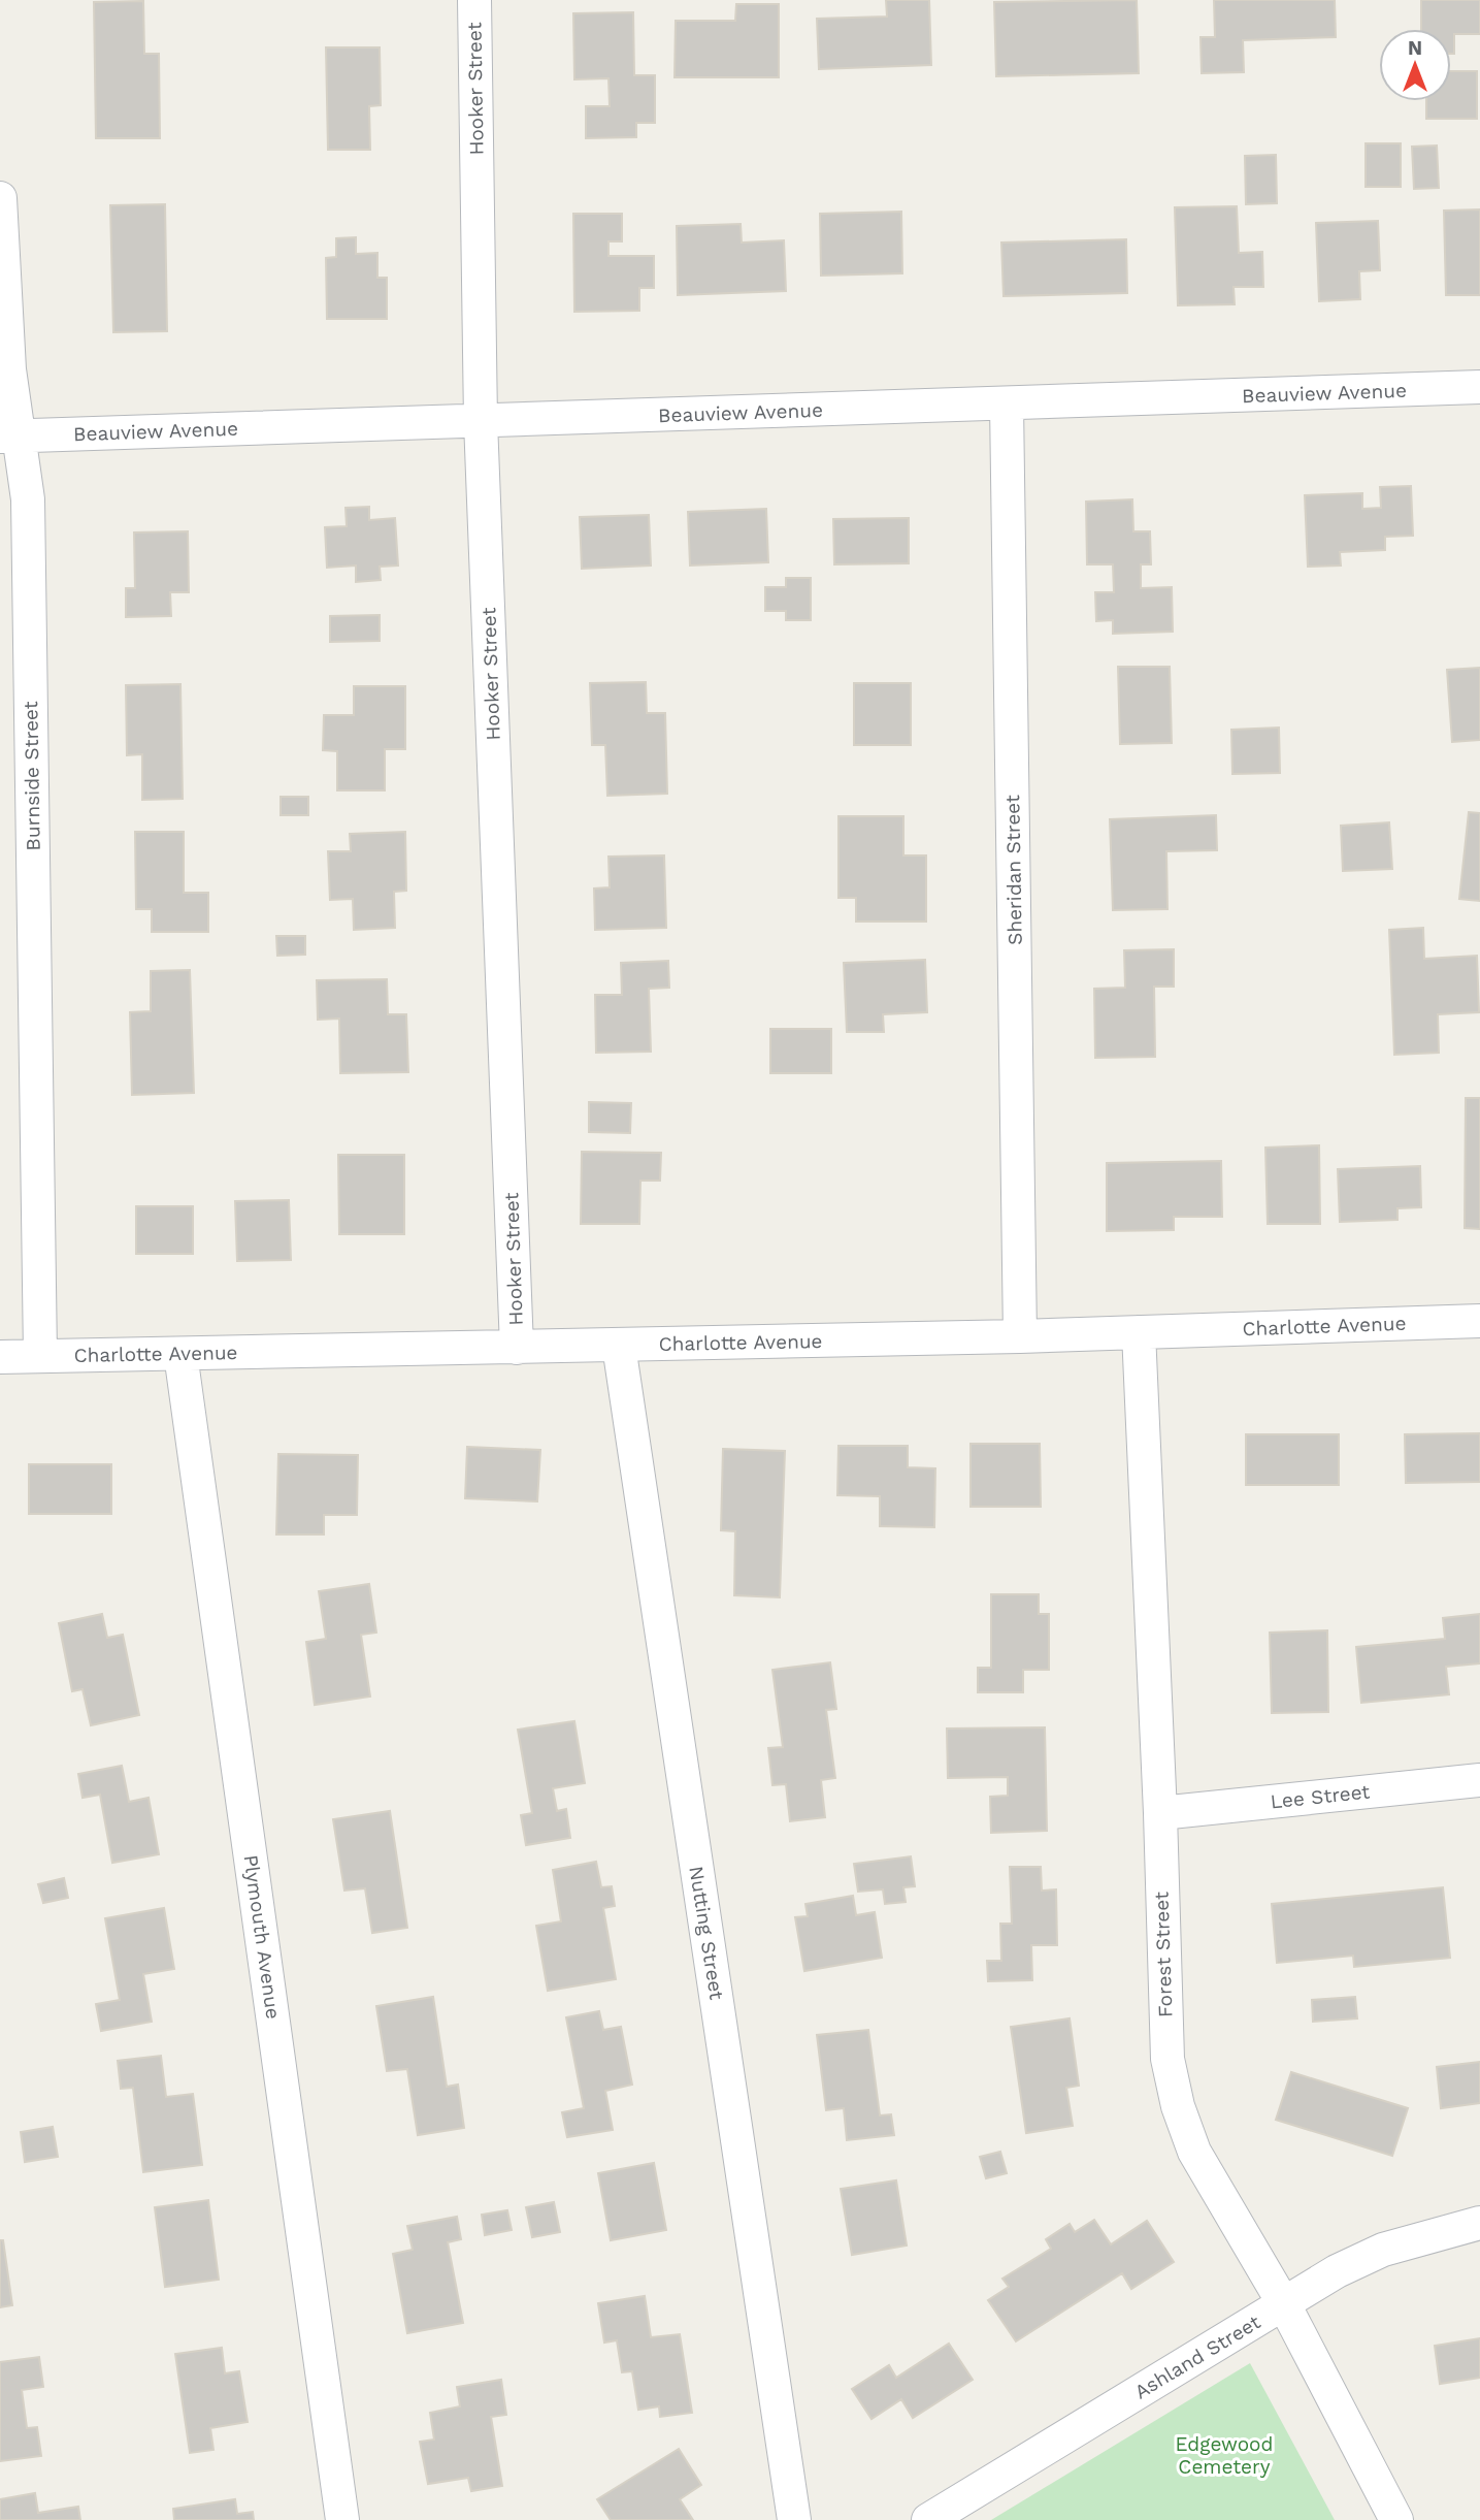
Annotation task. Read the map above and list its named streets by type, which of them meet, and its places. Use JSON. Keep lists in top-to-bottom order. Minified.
{"streets":{"street":["Hooker Street","Beauview Avenue","Burnside Street","Sheridan Street","Charlotte Avenue","Lee Street","Nutting Street","Plymouth Avenue","Forest Street","Ashland Street"]},"crossings":[["Hooker Street","Beauview Avenue"],["Hooker Street","Charlotte Avenue"],["Beauview Avenue","Burnside Street"],["Beauview Avenue","Sheridan Street"],["Burnside Street","Charlotte Avenue"],["Sheridan Street","Charlotte Avenue"],["Charlotte Avenue","Nutting Street"],["Charlotte Avenue","Plymouth Avenue"],["Charlotte Avenue","Forest Street"],["Lee Street","Forest Street"],["Forest Street","Ashland Street"]],"parks":["Edgewood Cemetery"],"north":"top"}
